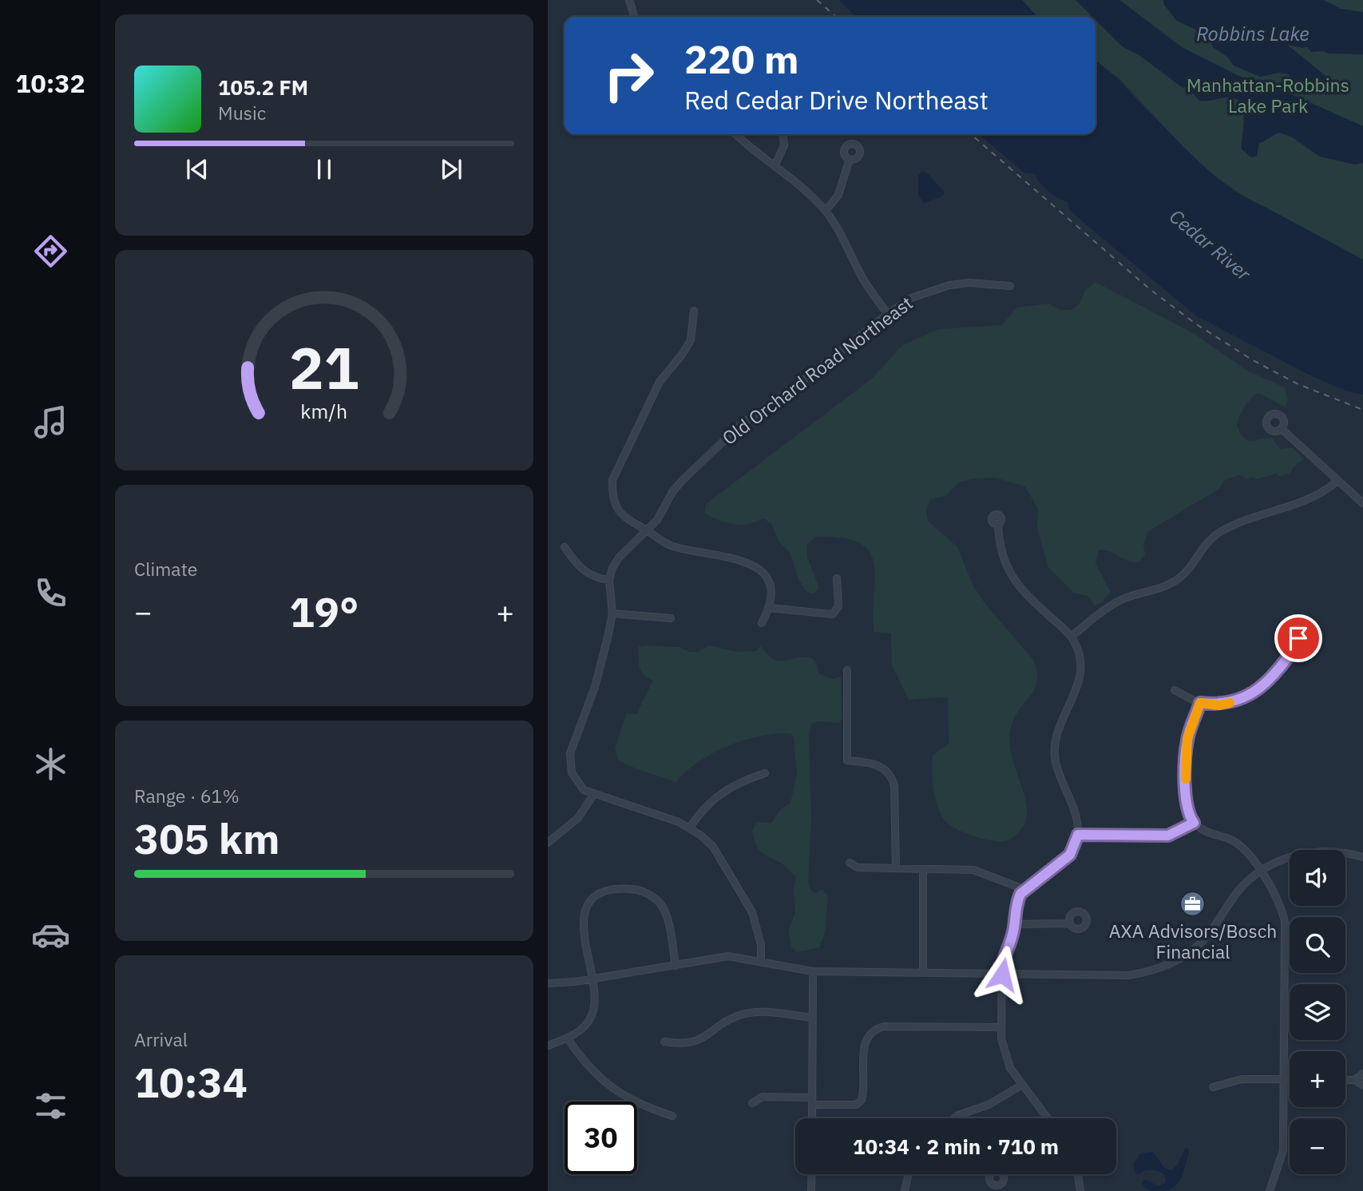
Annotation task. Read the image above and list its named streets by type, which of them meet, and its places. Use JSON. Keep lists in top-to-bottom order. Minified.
{"streets":{"street":["Old Orchard Road Northeast"]},"water":["Robbins Lake","Cedar River"],"parks":["Manhattan-Robbins Lake Park"],"places":{"office":["AXA Advisors/Bosch Financial"]},"page":{"tabs":"10:32","turn":["220 m","Red Cedar Drive Northeast"],"song":["105.2 FM","Music"],"tile":["Climate",["Range · 61%","305 km"],["Arrival","10:34"]],"heat":["−","19°","+"],"map_buttons":["+","−"],"limit":"30","trip":"10:34 · 2 min · 710 m","gauge":["21","km/h"]}}
